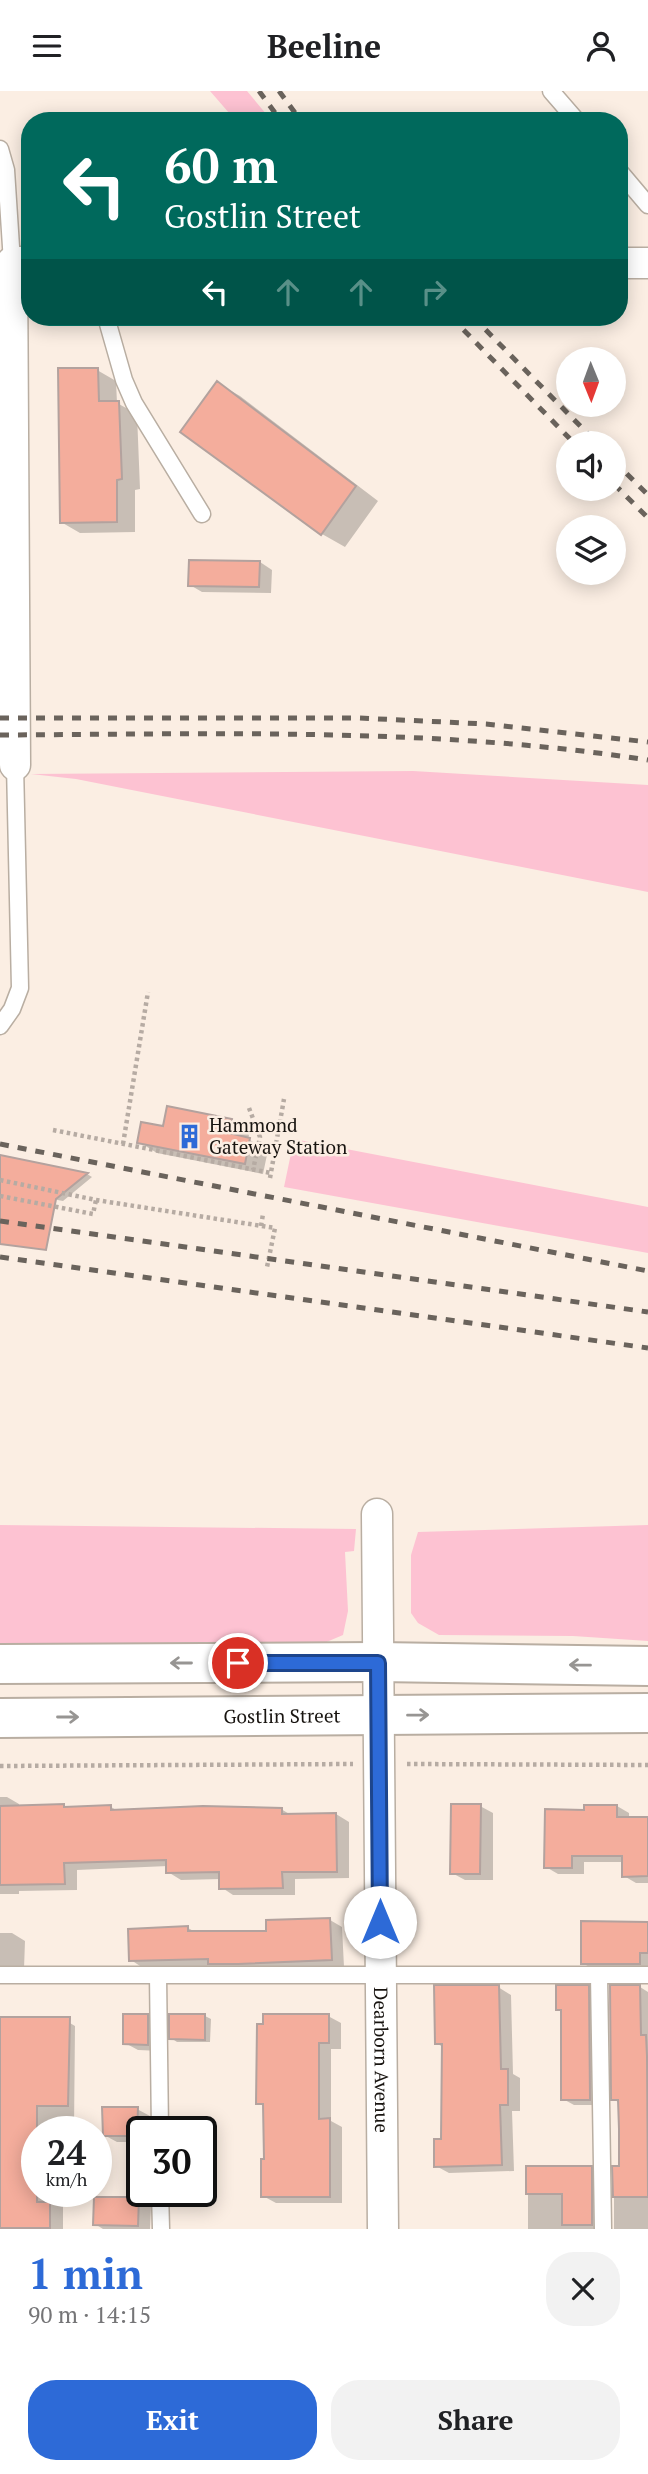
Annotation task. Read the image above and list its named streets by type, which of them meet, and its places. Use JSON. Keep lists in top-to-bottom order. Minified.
{"streets":{"main road":["Gostlin Street"],"street":["Dearborn Avenue"]},"crossings":[["Gostlin Street","Dearborn Avenue"]],"places":{"building":["Hammond Gateway Station"]},"north":"bottom","page":{"header":"Beeline","turn":["60 m","Gostlin Street"],"speed":"24 km/h","limit":"30","heading":["1 min","90 m · 14:15"],"buttons":["Exit","Share"]}}
